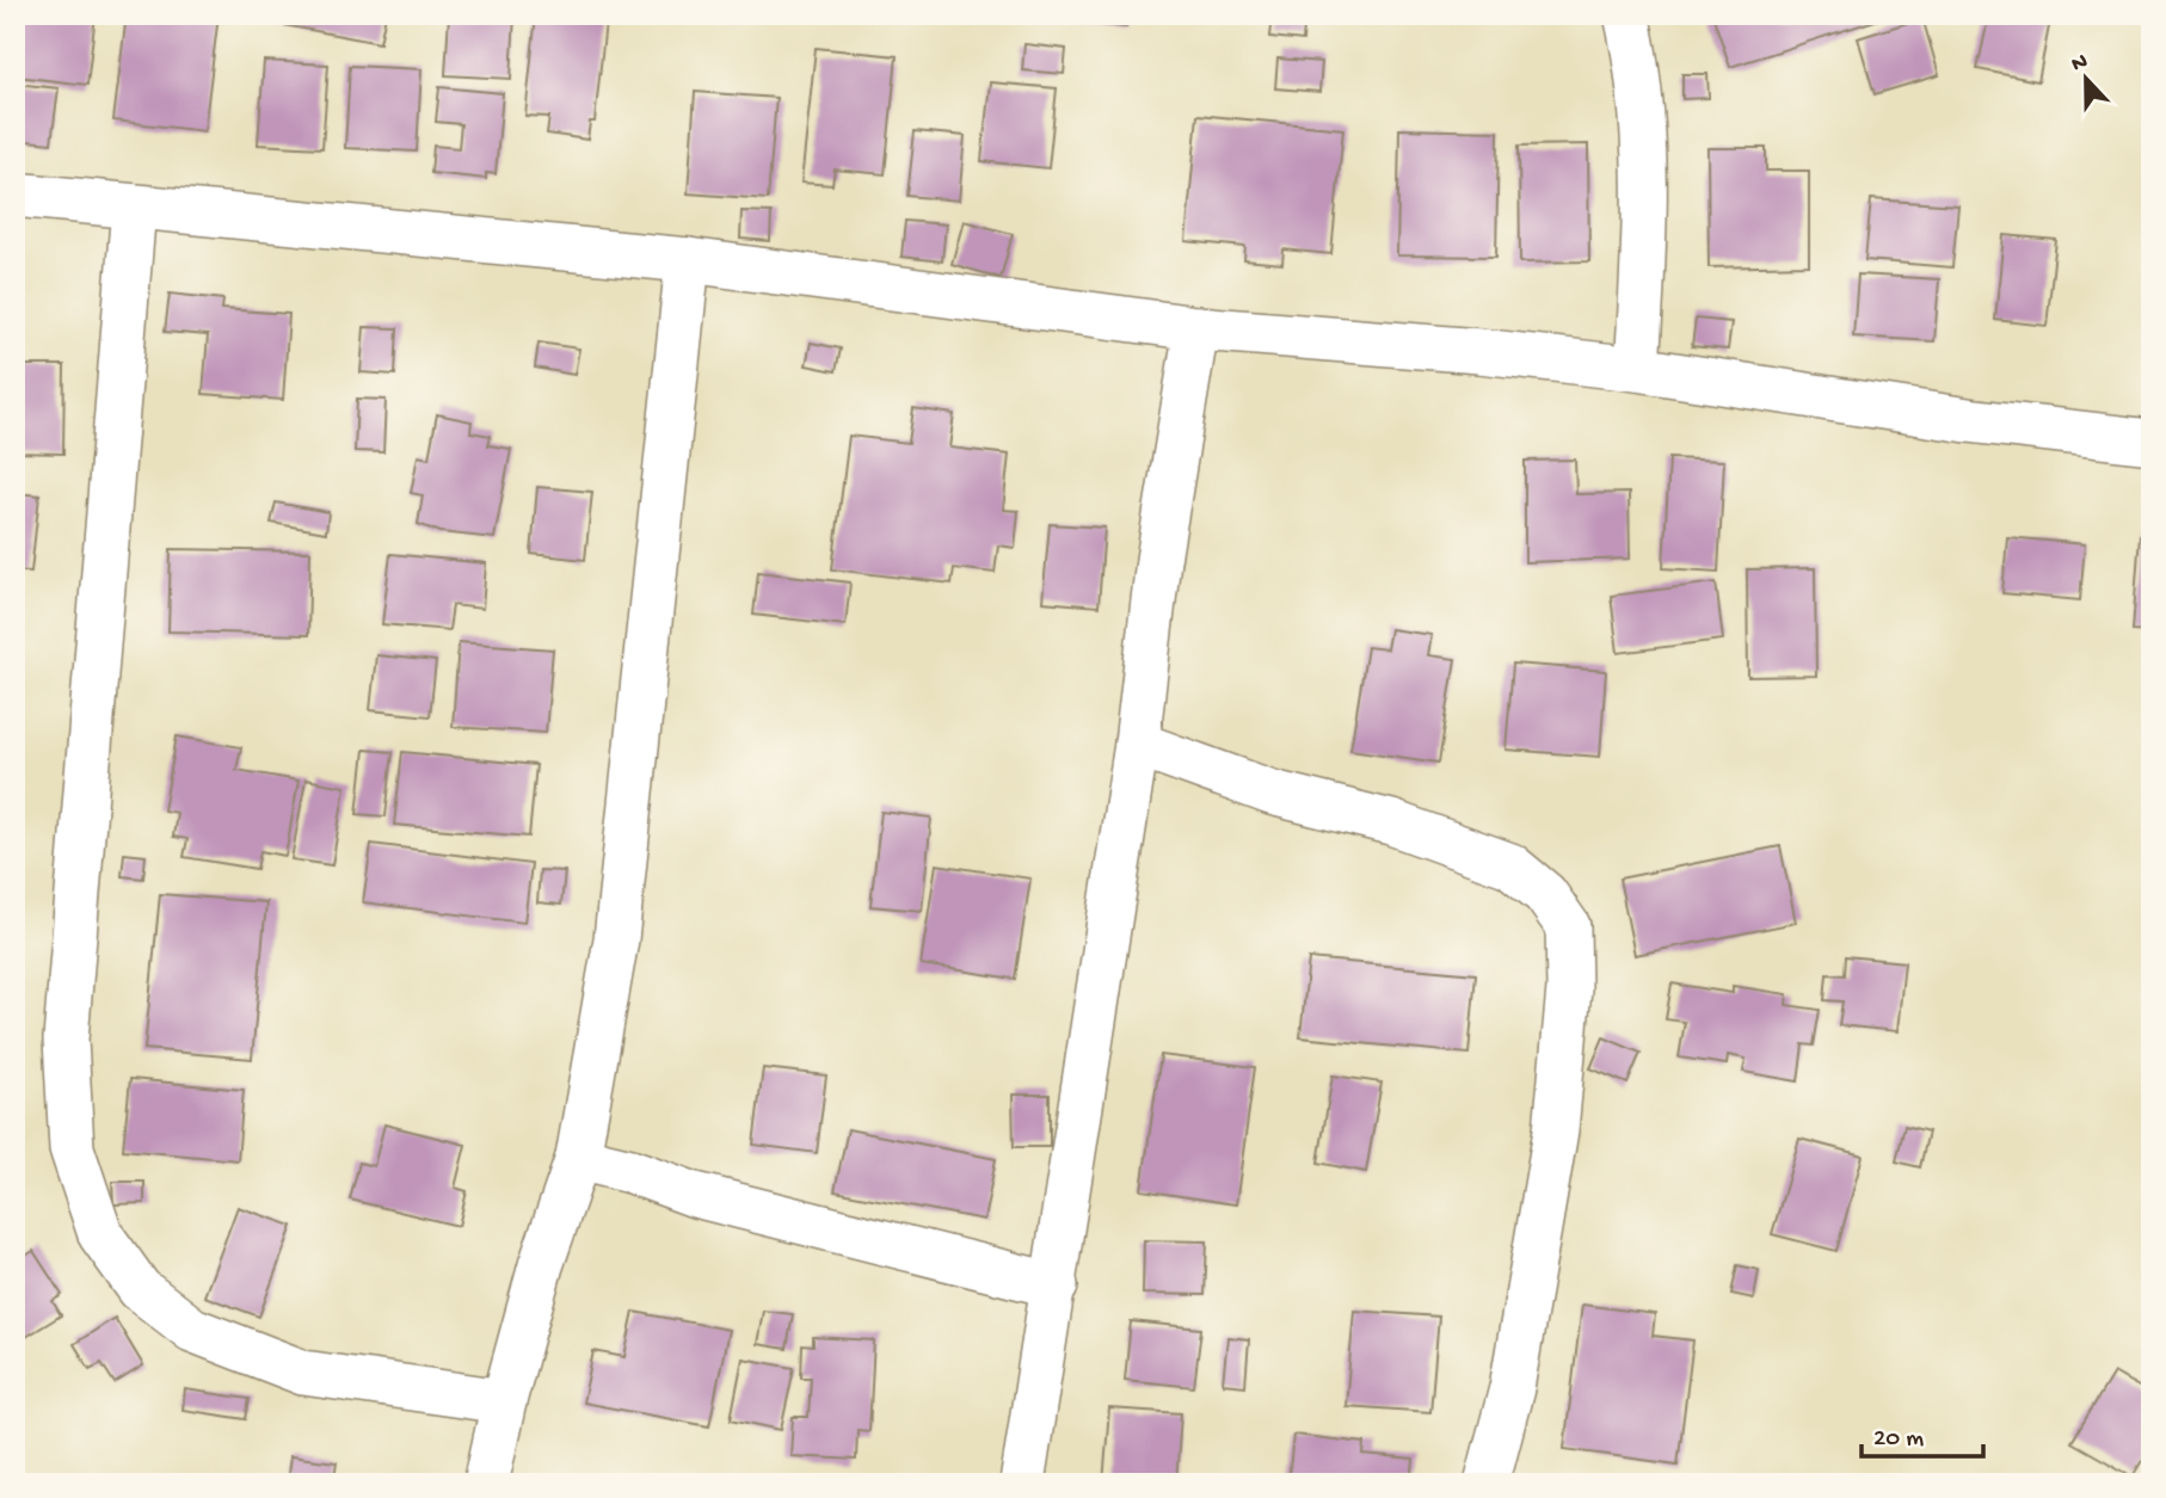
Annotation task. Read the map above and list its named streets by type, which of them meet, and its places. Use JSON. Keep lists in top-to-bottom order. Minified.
{"scale_bar":"20 m","north":"top"}
